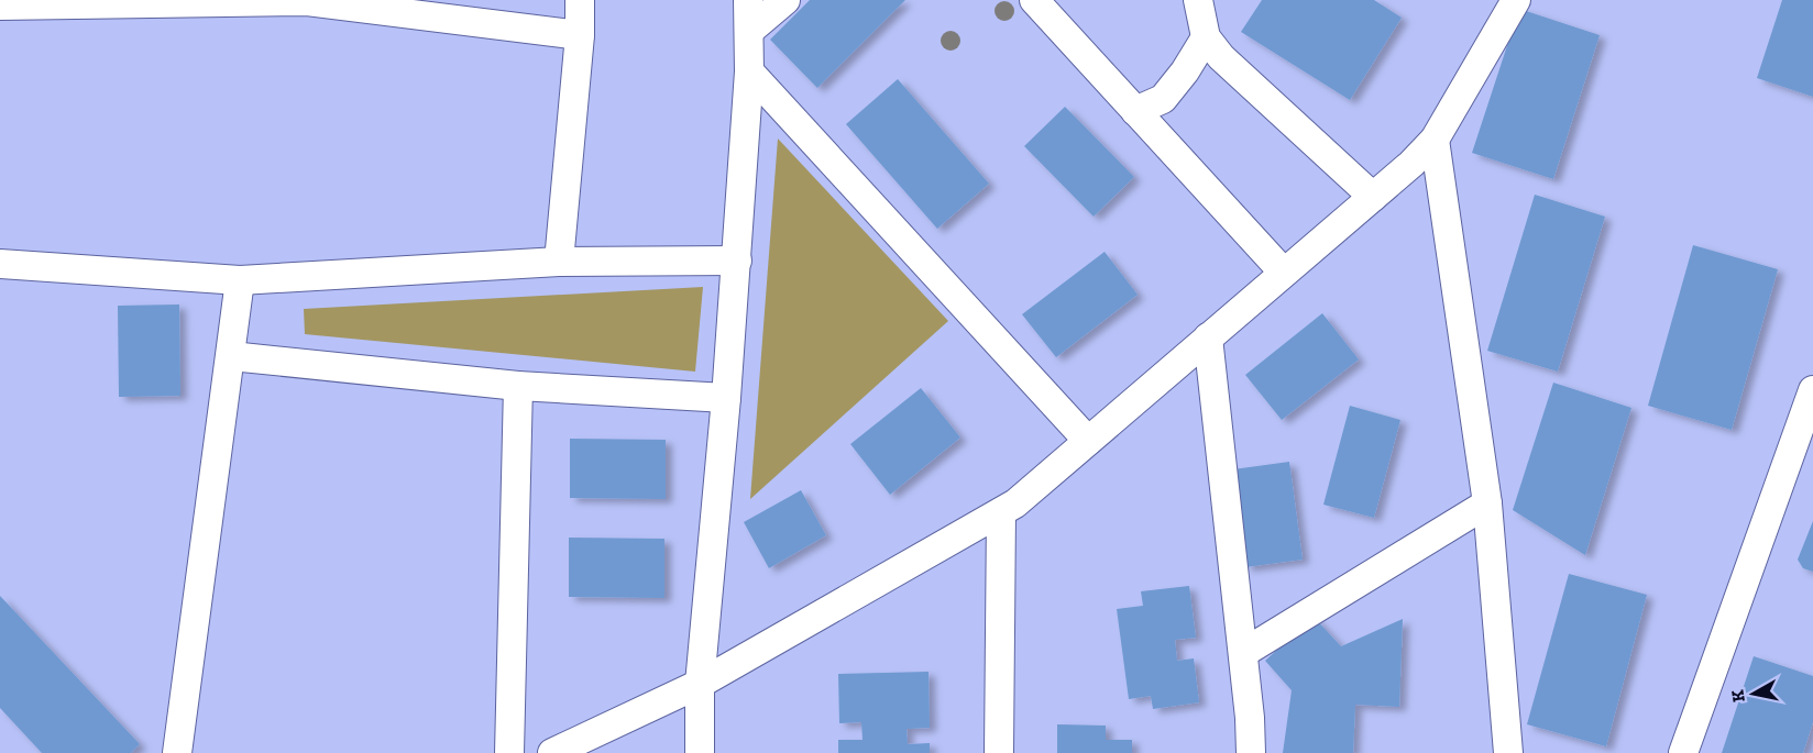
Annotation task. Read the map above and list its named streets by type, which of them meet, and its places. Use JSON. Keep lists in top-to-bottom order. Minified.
{"north":"left"}
